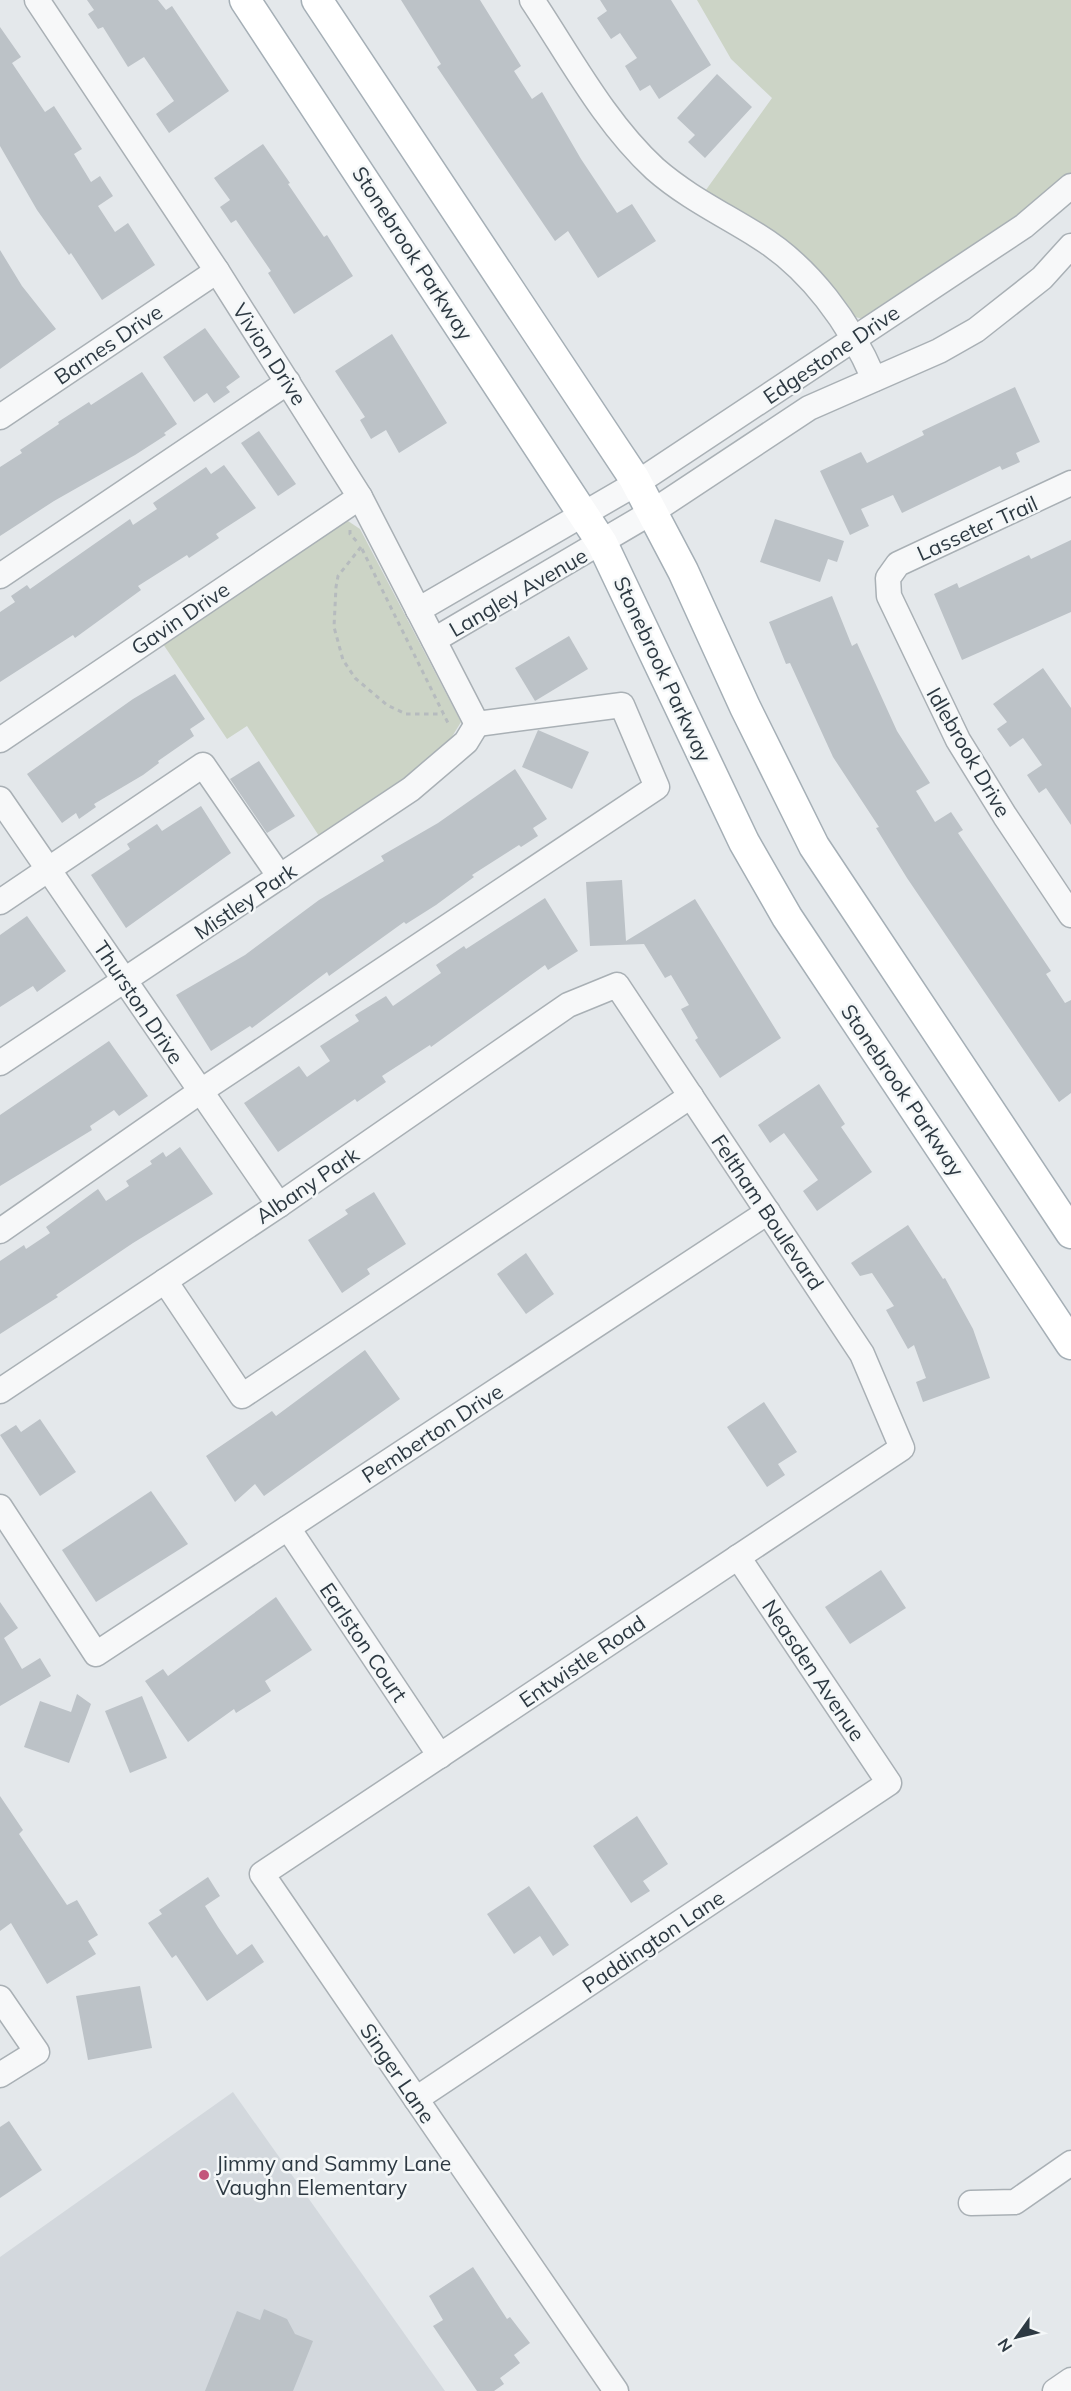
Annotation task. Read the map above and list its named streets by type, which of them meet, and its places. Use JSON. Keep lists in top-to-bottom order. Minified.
{"streets":{"main road":["Stonebrook Parkway"],"street":["Barnes Drive","Vivion Drive","Edgestone Drive","Lasseter Trail","Langley Avenue","Gavin Drive","Idlebrook Drive","Mistley Park","Thurston Drive","Albany Park","Feltham Boulevard","Pemberton Drive","Earlston Court","Entwistle Road","Neasden Avenue","Paddington Lane","Singer Lane"]},"crossings":[["Stonebrook Parkway","Edgestone Drive"],["Stonebrook Parkway","Langley Avenue"],["Barnes Drive","Vivion Drive"],["Vivion Drive","Langley Avenue"],["Vivion Drive","Gavin Drive"],["Vivion Drive","Mistley Park"],["Edgestone Drive","Langley Avenue"],["Lasseter Trail","Idlebrook Drive"],["Mistley Park","Thurston Drive"],["Thurston Drive","Albany Park"],["Albany Park","Feltham Boulevard"],["Feltham Boulevard","Pemberton Drive"],["Feltham Boulevard","Entwistle Road"],["Pemberton Drive","Earlston Court"],["Earlston Court","Entwistle Road"],["Entwistle Road","Neasden Avenue"],["Entwistle Road","Singer Lane"],["Neasden Avenue","Paddington Lane"],["Paddington Lane","Singer Lane"]],"places":["Jimmy and Sammy Lane Vaughn Elementary"],"north":"bottom left"}
